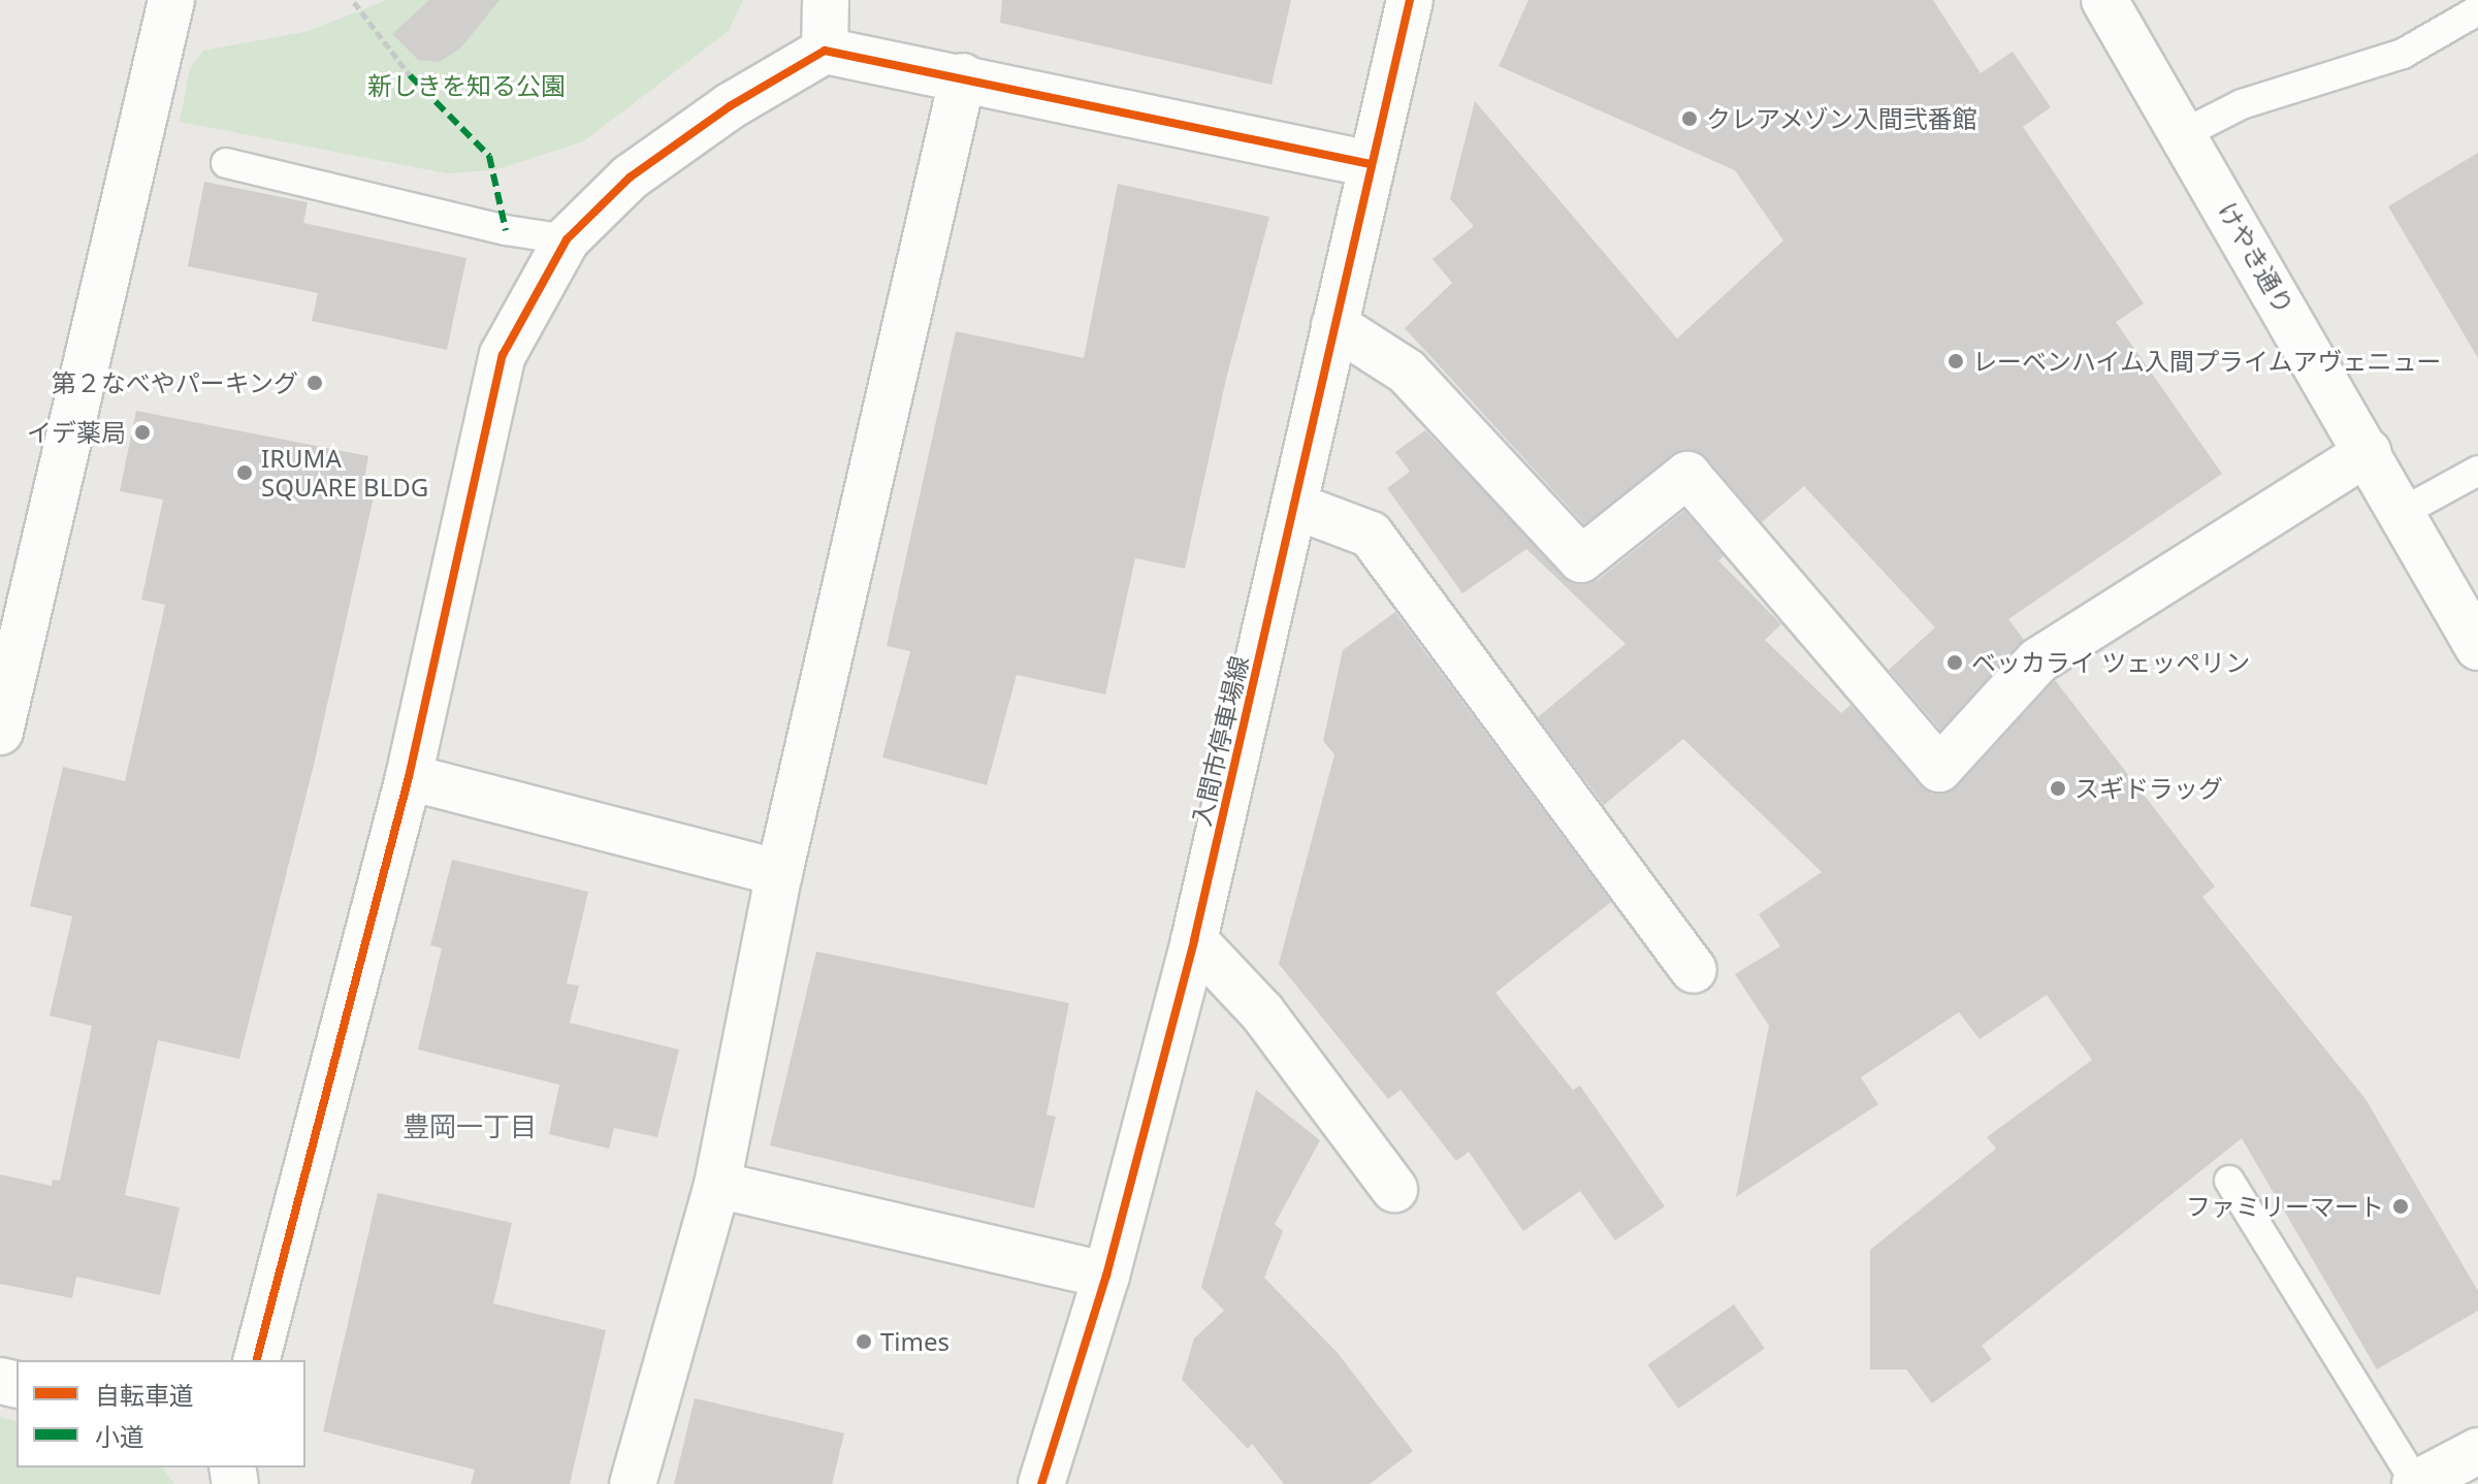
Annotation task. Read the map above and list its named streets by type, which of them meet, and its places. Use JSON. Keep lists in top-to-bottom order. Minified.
{"streets":{"street":["けやき通り","入間市停車場線"]},"districts":["豊岡一丁目"],"parks":["新しきを知る公園"],"places":["クレアメゾン入間弐番館","レーベンハイム入間プライムアヴェニュー","第２なべやパーキング","イデ薬局","IRUMA SQUARE BLDG","ベッカライ ツェッペリン","スギドラッグ","ファミリーマート","Times"],"legend":["自転車道","小道"]}
